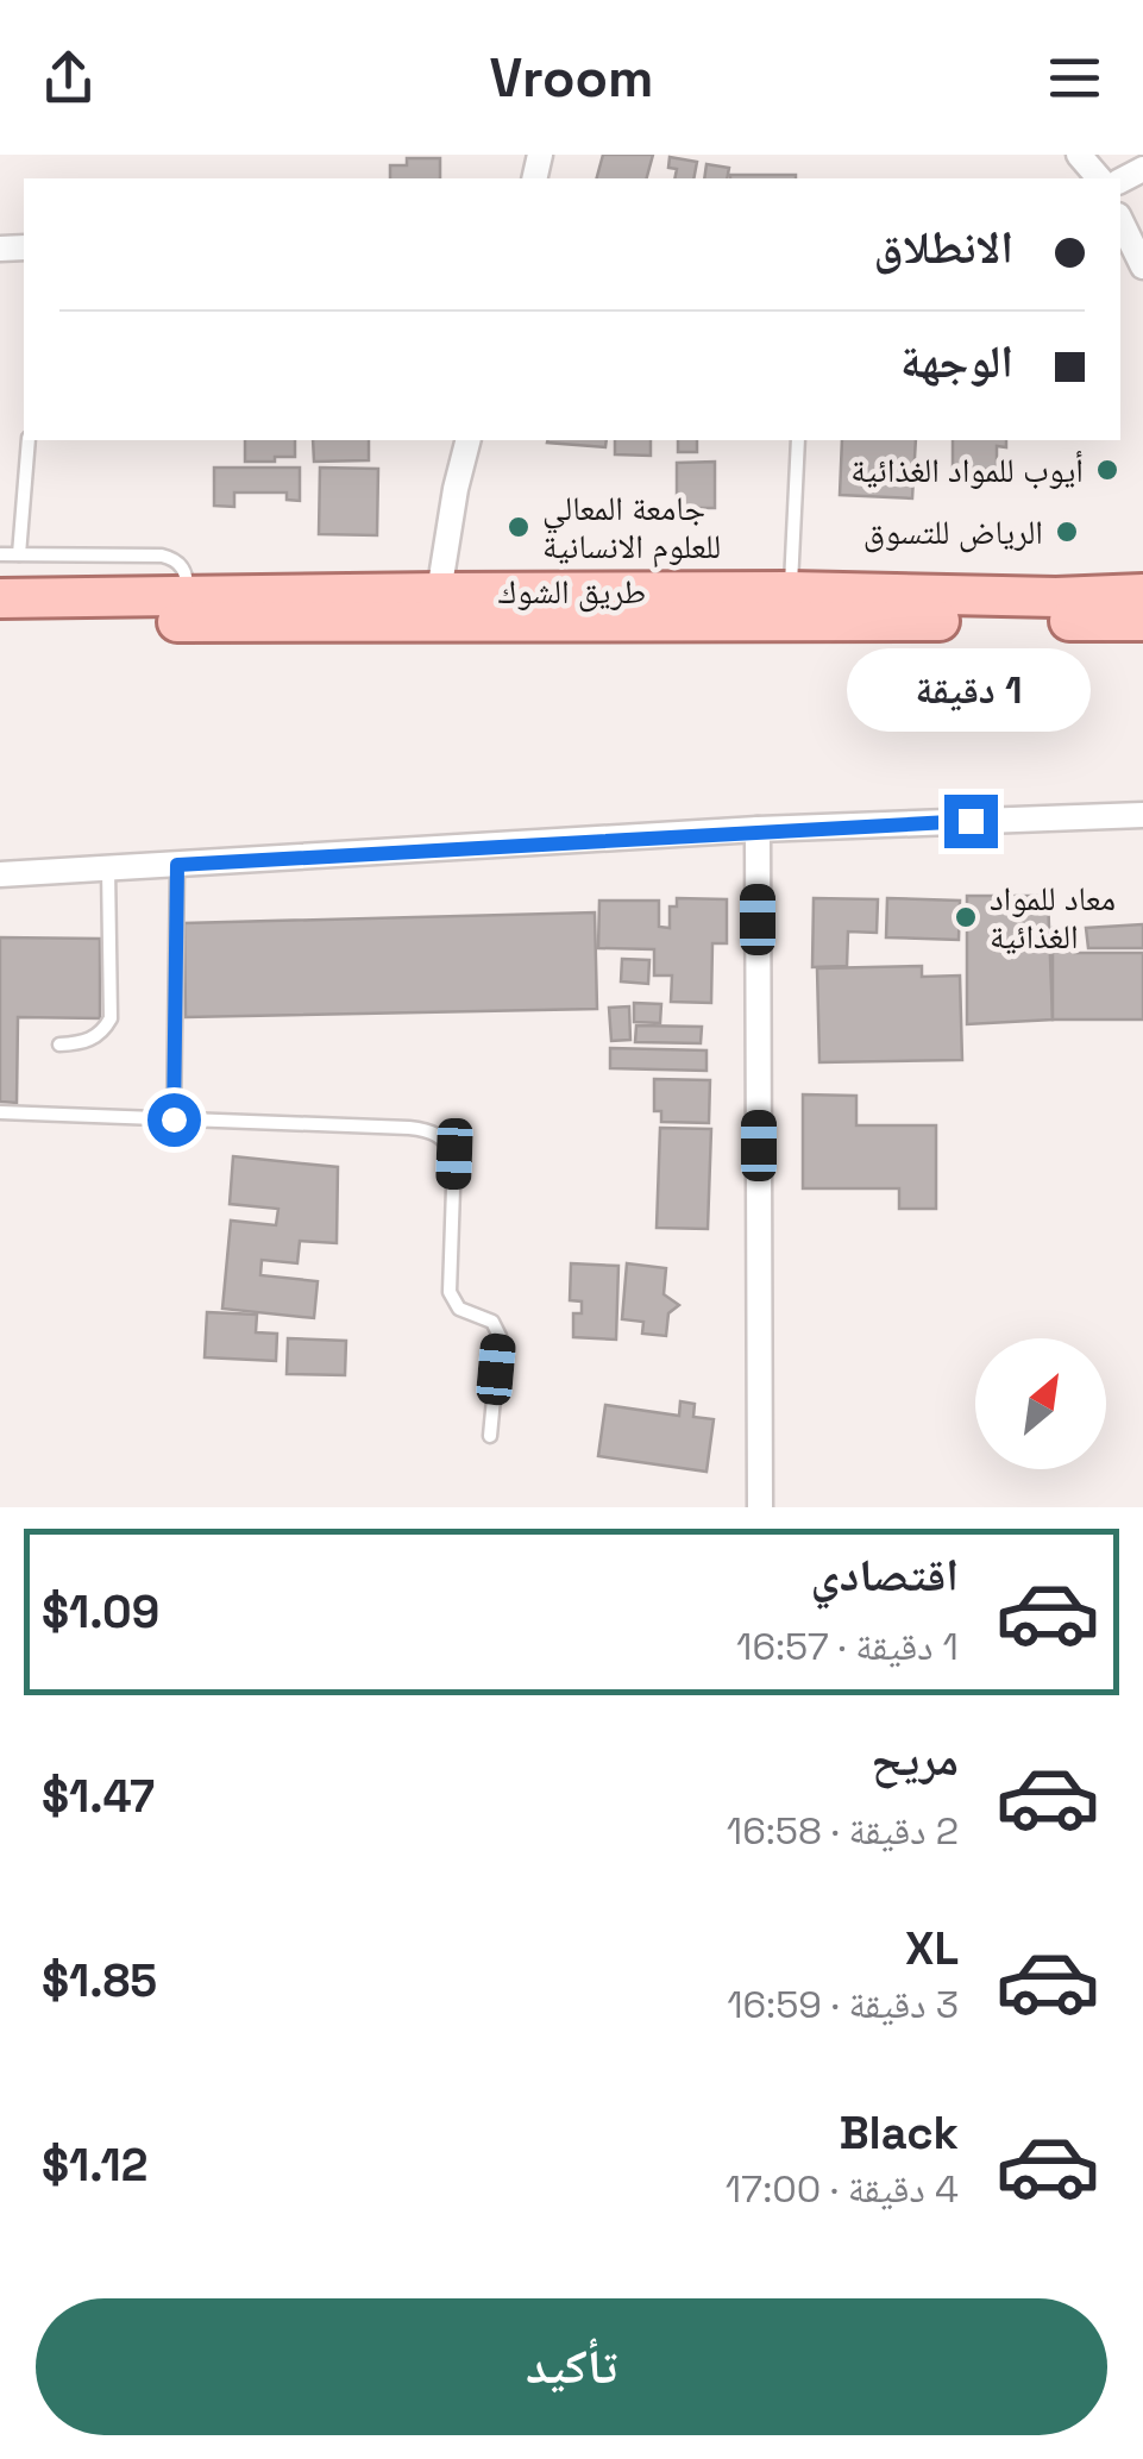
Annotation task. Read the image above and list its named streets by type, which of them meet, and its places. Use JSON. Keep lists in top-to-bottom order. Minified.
{"streets":{"main road":["طريق الشوك"]},"places":["أيوب للمواد الغذائية","جامعة المعالي للعلوم الانسانية","الرياض للتسوق","معاد للمواد الغذائية"],"north":"top right","page":{"header":"Vroom","banner":["الانطلاق","الوجهة"],"bubble":"1 دقيقة","list":[{"name":"اقتصادي","note":"1 دقيقة · 16:57","value":"$1.09"},{"name":"مريح","note":"2 دقيقة · 16:58","value":"$1.47"},{"name":"XL","note":"3 دقيقة · 16:59","value":"$1.85"},{"name":"Black","note":"4 دقيقة · 17:00","value":"$1.12"}],"buttons":"تأكيد"}}
